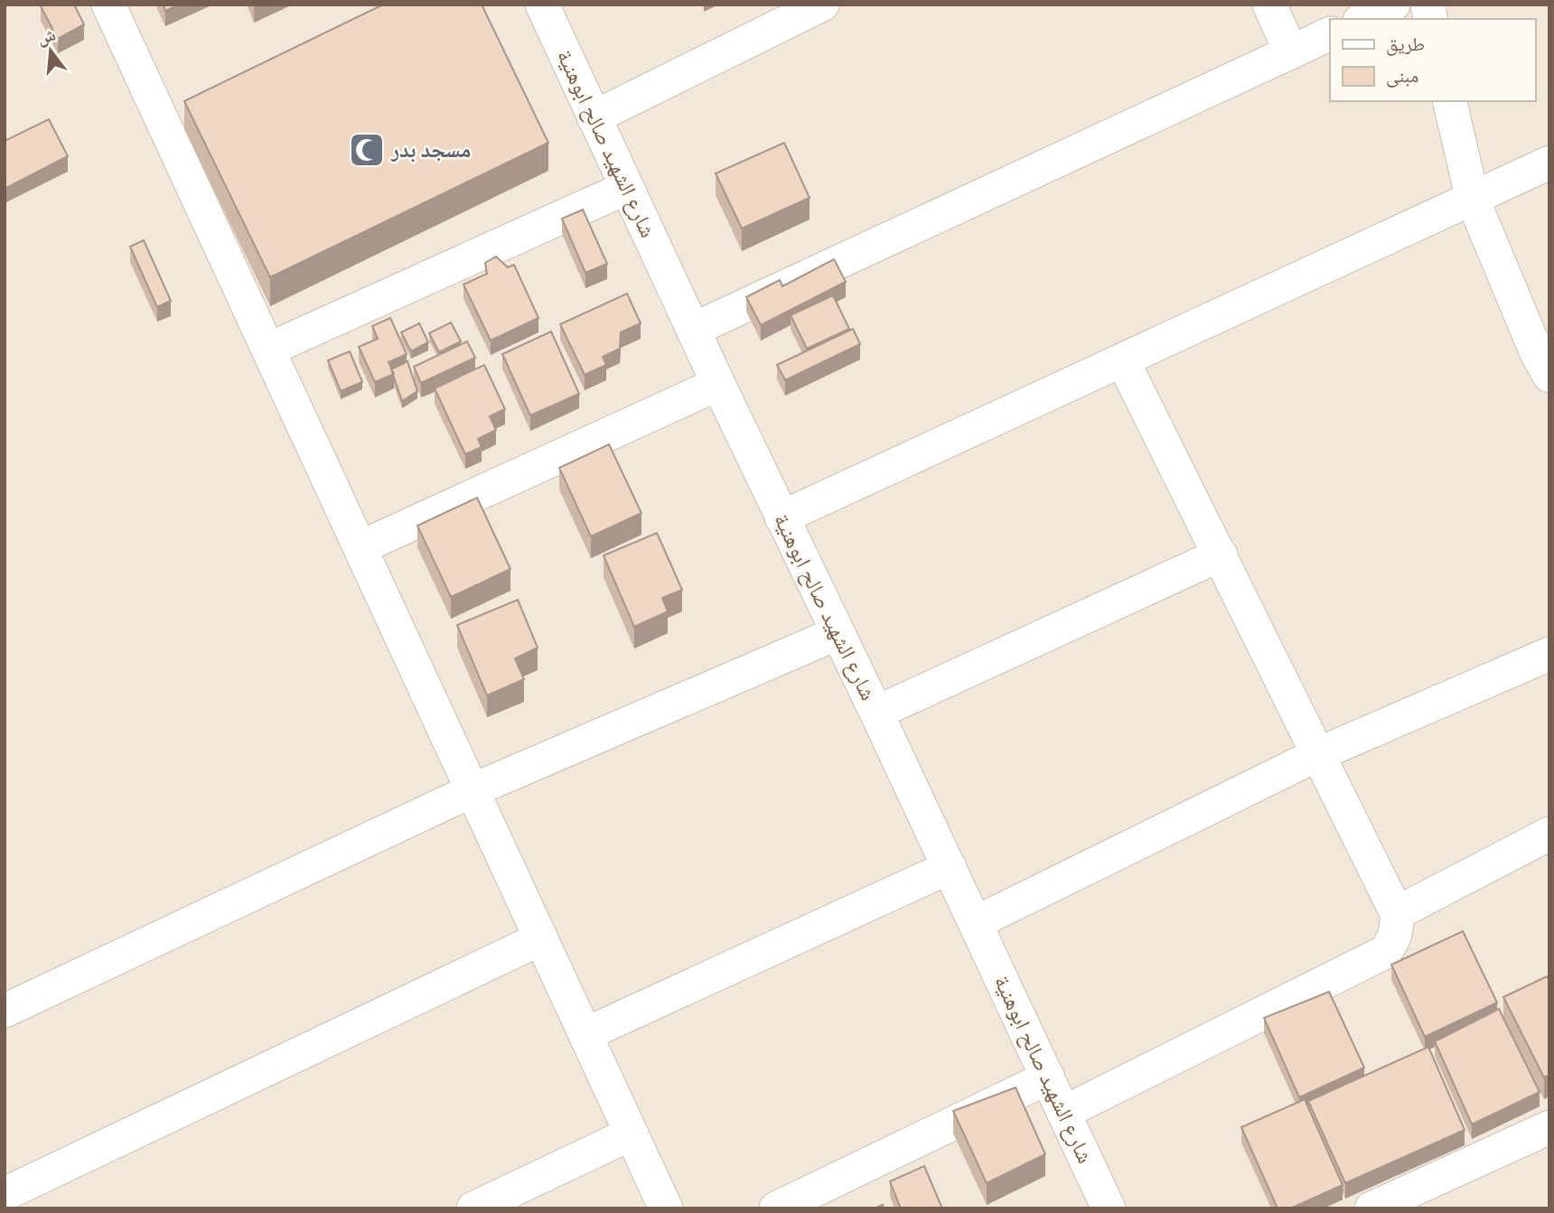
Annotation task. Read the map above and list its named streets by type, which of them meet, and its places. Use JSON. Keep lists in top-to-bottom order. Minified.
{"streets":{"street":["شارع الشهيد صالح ابوهنية"]},"places":{"mosque":["مسجد بدر"]},"legend":["طريق","مبنى"],"north":"top"}
